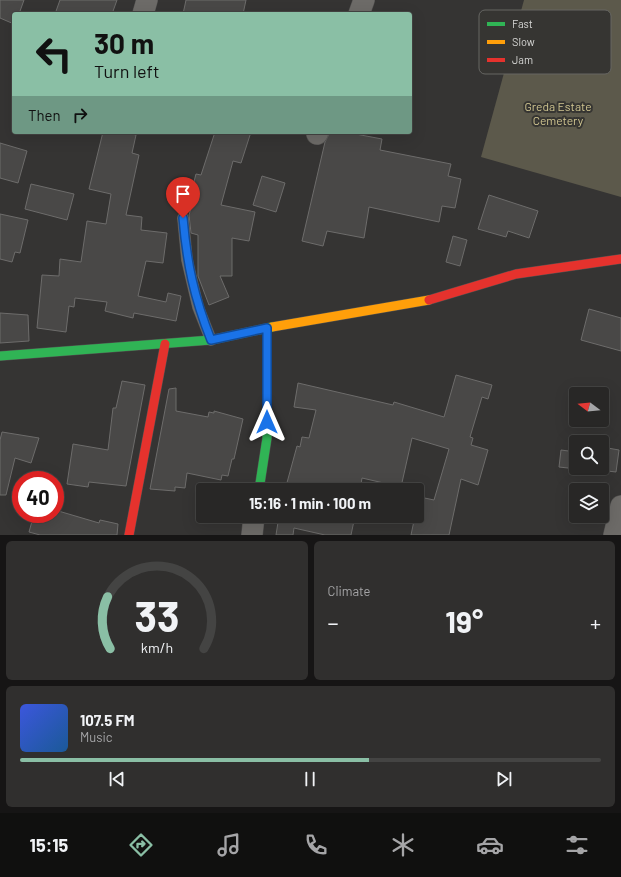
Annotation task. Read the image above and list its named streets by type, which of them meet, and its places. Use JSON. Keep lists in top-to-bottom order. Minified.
{"parks":["Greda Estate Cemetery"],"legend":["Fast","Slow","Jam"],"north":"left","page":{"turn":["30 m","Turn left"],"then":"Then","limit":"40","trip":"15:16 · 1 min · 100 m","tile":"Climate","heat":["−","19°","+"],"song":["107.5 FM","Music"],"tabs":"15:15","gauge":["33","km/h"]}}
